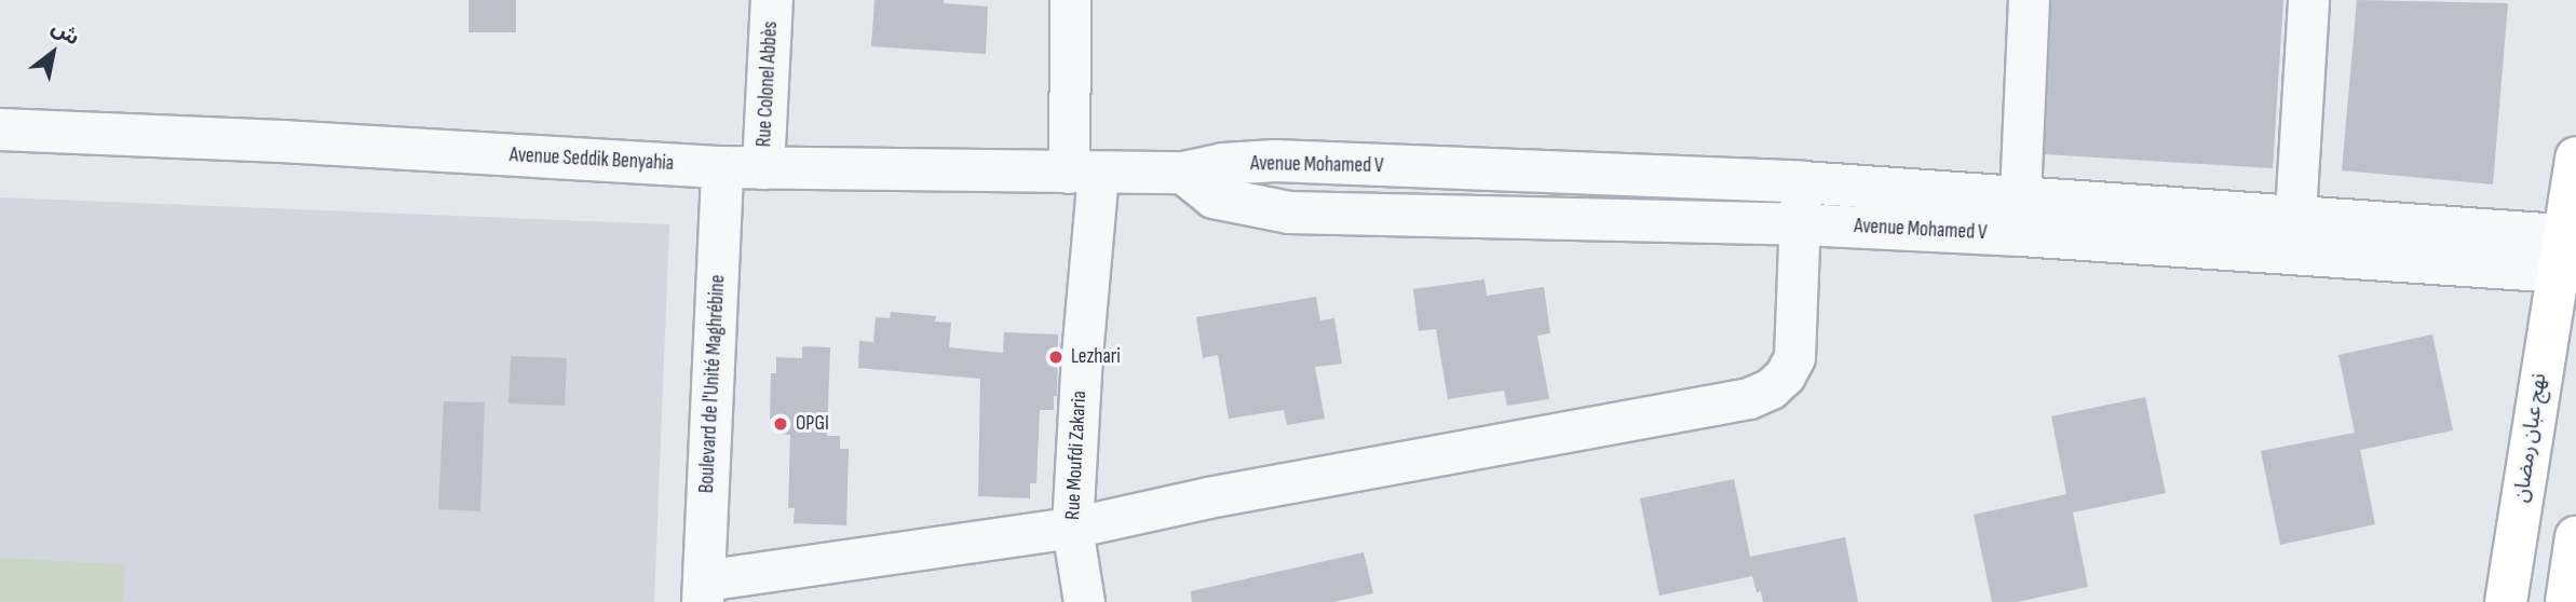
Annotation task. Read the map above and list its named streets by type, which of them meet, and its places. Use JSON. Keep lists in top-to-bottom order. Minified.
{"streets":{"main road":["نهج عبان رمضان"],"street":["Rue Colonel Abbès","Avenue Seddik Benyahia","Avenue Mohamed V","Boulevard de l'Unité Maghrébine","Rue Moufdi Zakaria"]},"crossings":[["Rue Colonel Abbès","Avenue Seddik Benyahia"],["Avenue Seddik Benyahia","Avenue Mohamed V"],["Avenue Seddik Benyahia","Boulevard de l'Unité Maghrébine"],["Avenue Seddik Benyahia","Rue Moufdi Zakaria"],["Avenue Mohamed V","نهج عبان رمضان"]],"places":["Lezhari","OPGI"],"north":"top right"}
